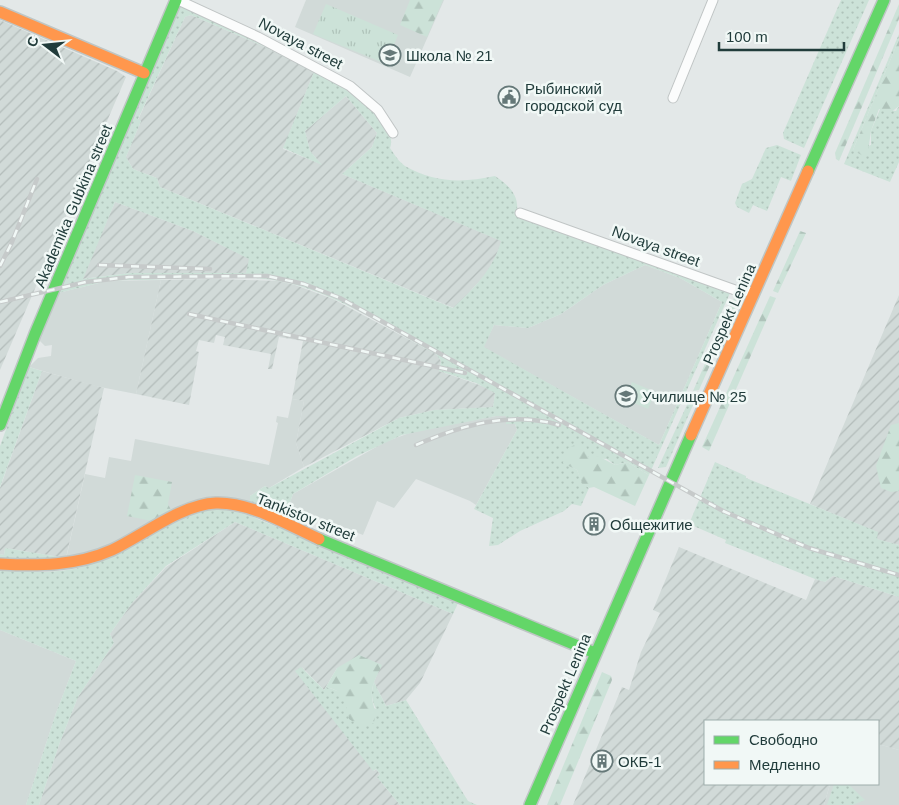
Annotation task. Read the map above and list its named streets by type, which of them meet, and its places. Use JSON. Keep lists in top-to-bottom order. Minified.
{"streets":{"street":["Novaya street","Akademika Gubkina street","Prospekt Lenina","Tankistov street"]},"crossings":[["Novaya street","Akademika Gubkina street"],["Novaya street","Prospekt Lenina"],["Prospekt Lenina","Tankistov street"]],"places":{"school or university":["Школа № 21","Училище № 25"],"public building":["Рыбинский городской суд"],"building":["Общежитие","ОКБ-1"]},"legend":["Свободно","Медленно"],"scale_bar":"100 m","north":"left"}
